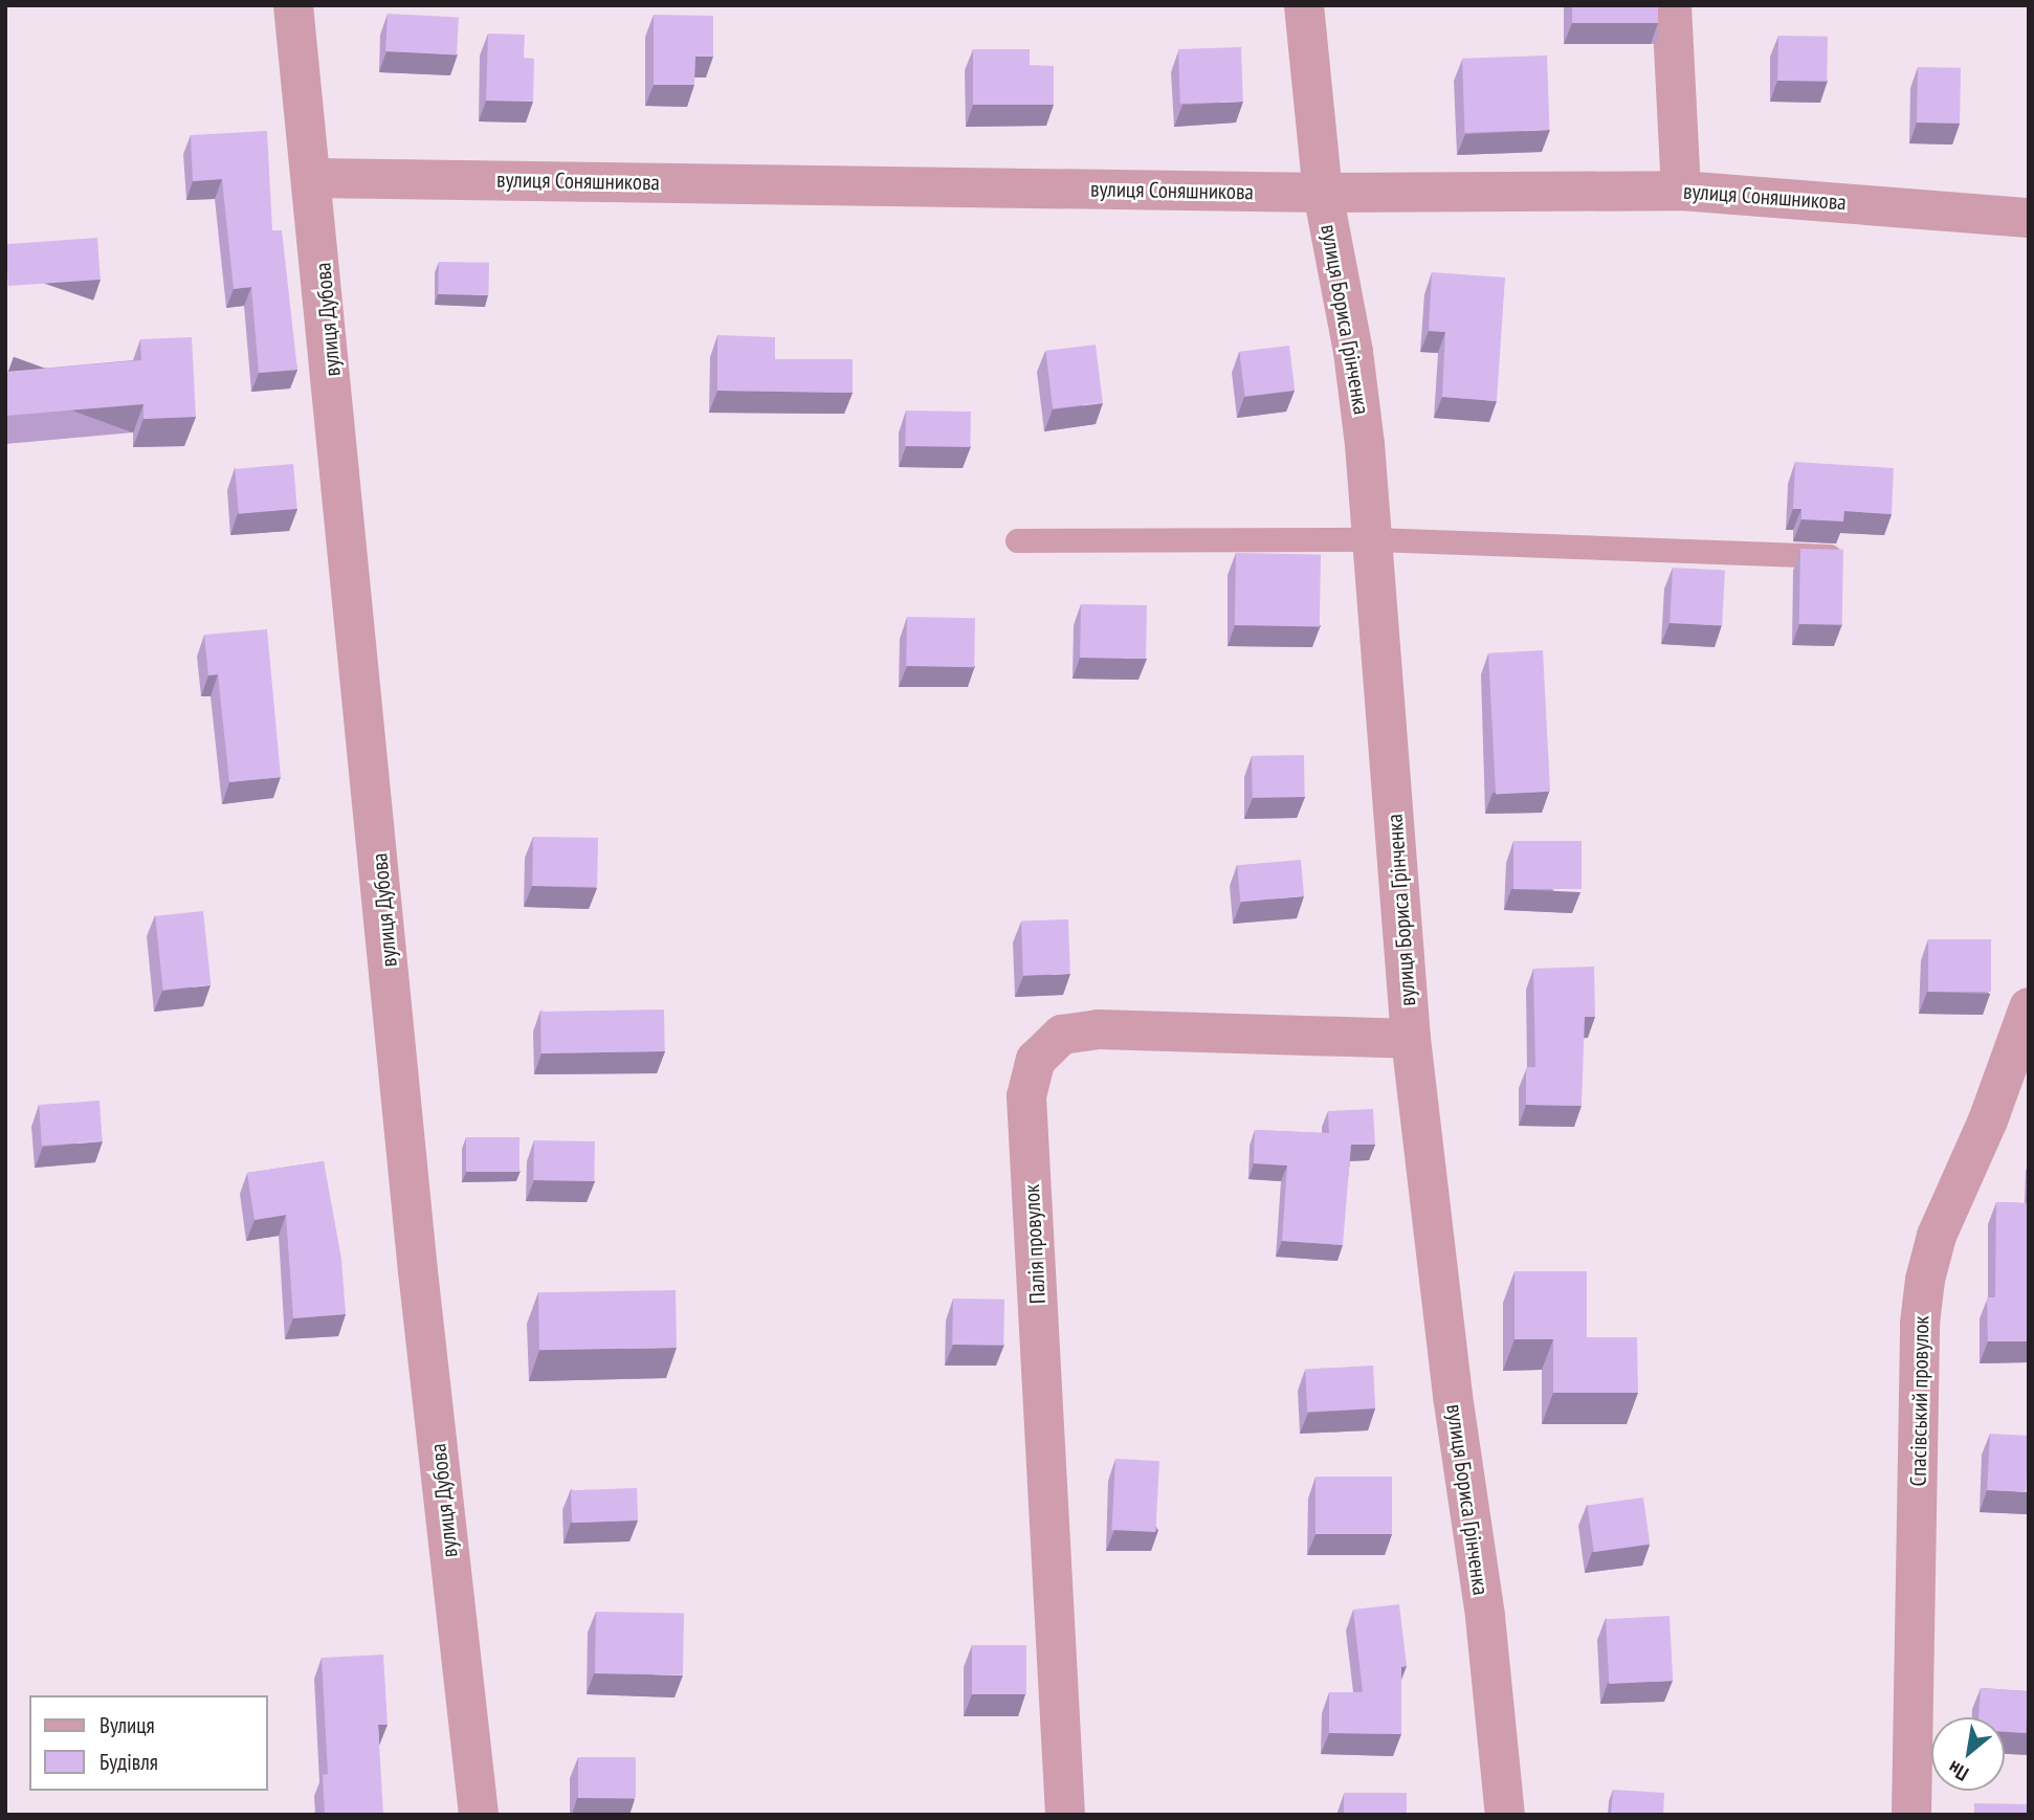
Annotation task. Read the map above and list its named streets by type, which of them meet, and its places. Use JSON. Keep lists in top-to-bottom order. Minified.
{"streets":{"street":["вулиця Соняшникова","вулиця Дубова","вулиця Бориса Грінченка","Палія провулок","Спасівський провулок"]},"crossings":[["вулиця Соняшникова","вулиця Дубова"],["вулиця Соняшникова","вулиця Бориса Грінченка"],["вулиця Бориса Грінченка","Палія провулок"]],"legend":["Вулиця","Будівля"],"north":"bottom left"}
